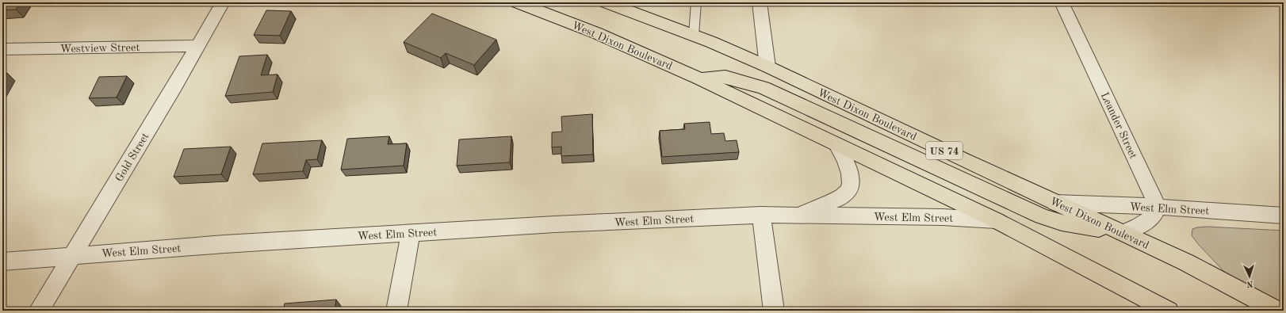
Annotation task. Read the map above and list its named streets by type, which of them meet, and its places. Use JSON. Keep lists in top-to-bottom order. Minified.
{"streets":{"highway":["West Dixon Boulevard","US 74"],"street":["Westview Street","Leander Street","Gold Street","West Elm Street"]},"crossings":[["West Dixon Boulevard","West Elm Street"],["Westview Street","Gold Street"],["Leander Street","West Elm Street"],["Gold Street","West Elm Street"]],"north":"bottom"}
